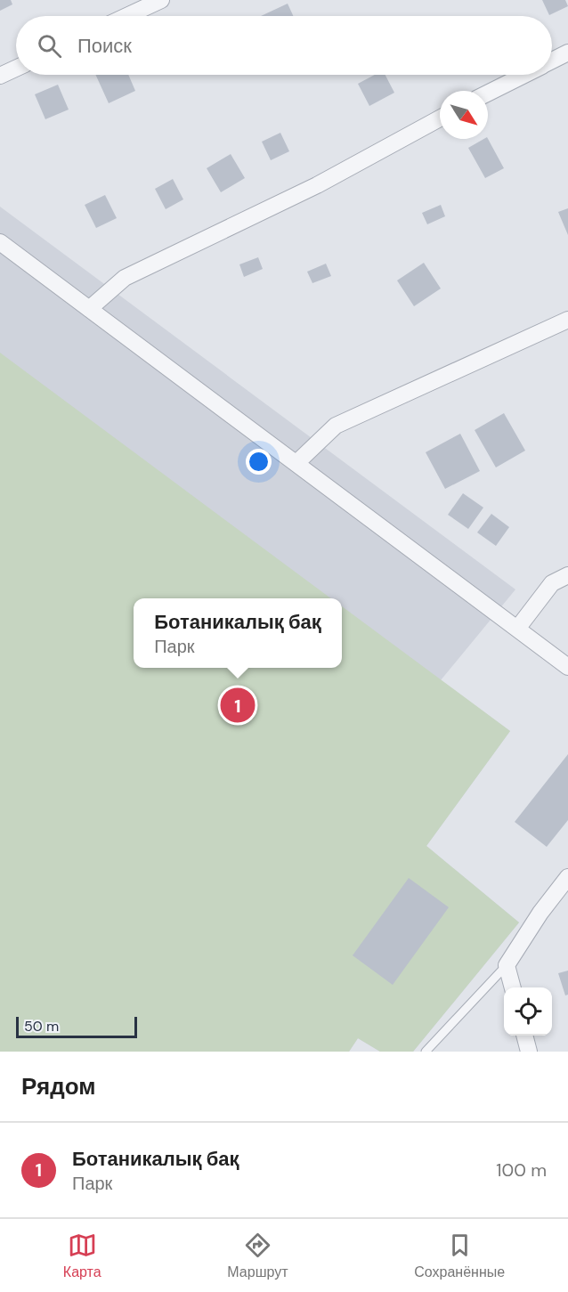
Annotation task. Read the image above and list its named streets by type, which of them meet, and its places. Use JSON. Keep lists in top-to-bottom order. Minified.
{"scale_bar":"50 m","north":"bottom right","page":{"search":"Поиск","popup":["Ботаникалық бақ","Парк"],"pins":"1","scale":"50 m","heading":"Рядом","list":[{"mark":"1","name":"Ботаникалық бақ","note":"Парк","value":"100 m"}],"nav":["Карта","Маршрут","Сохранённые"]}}
